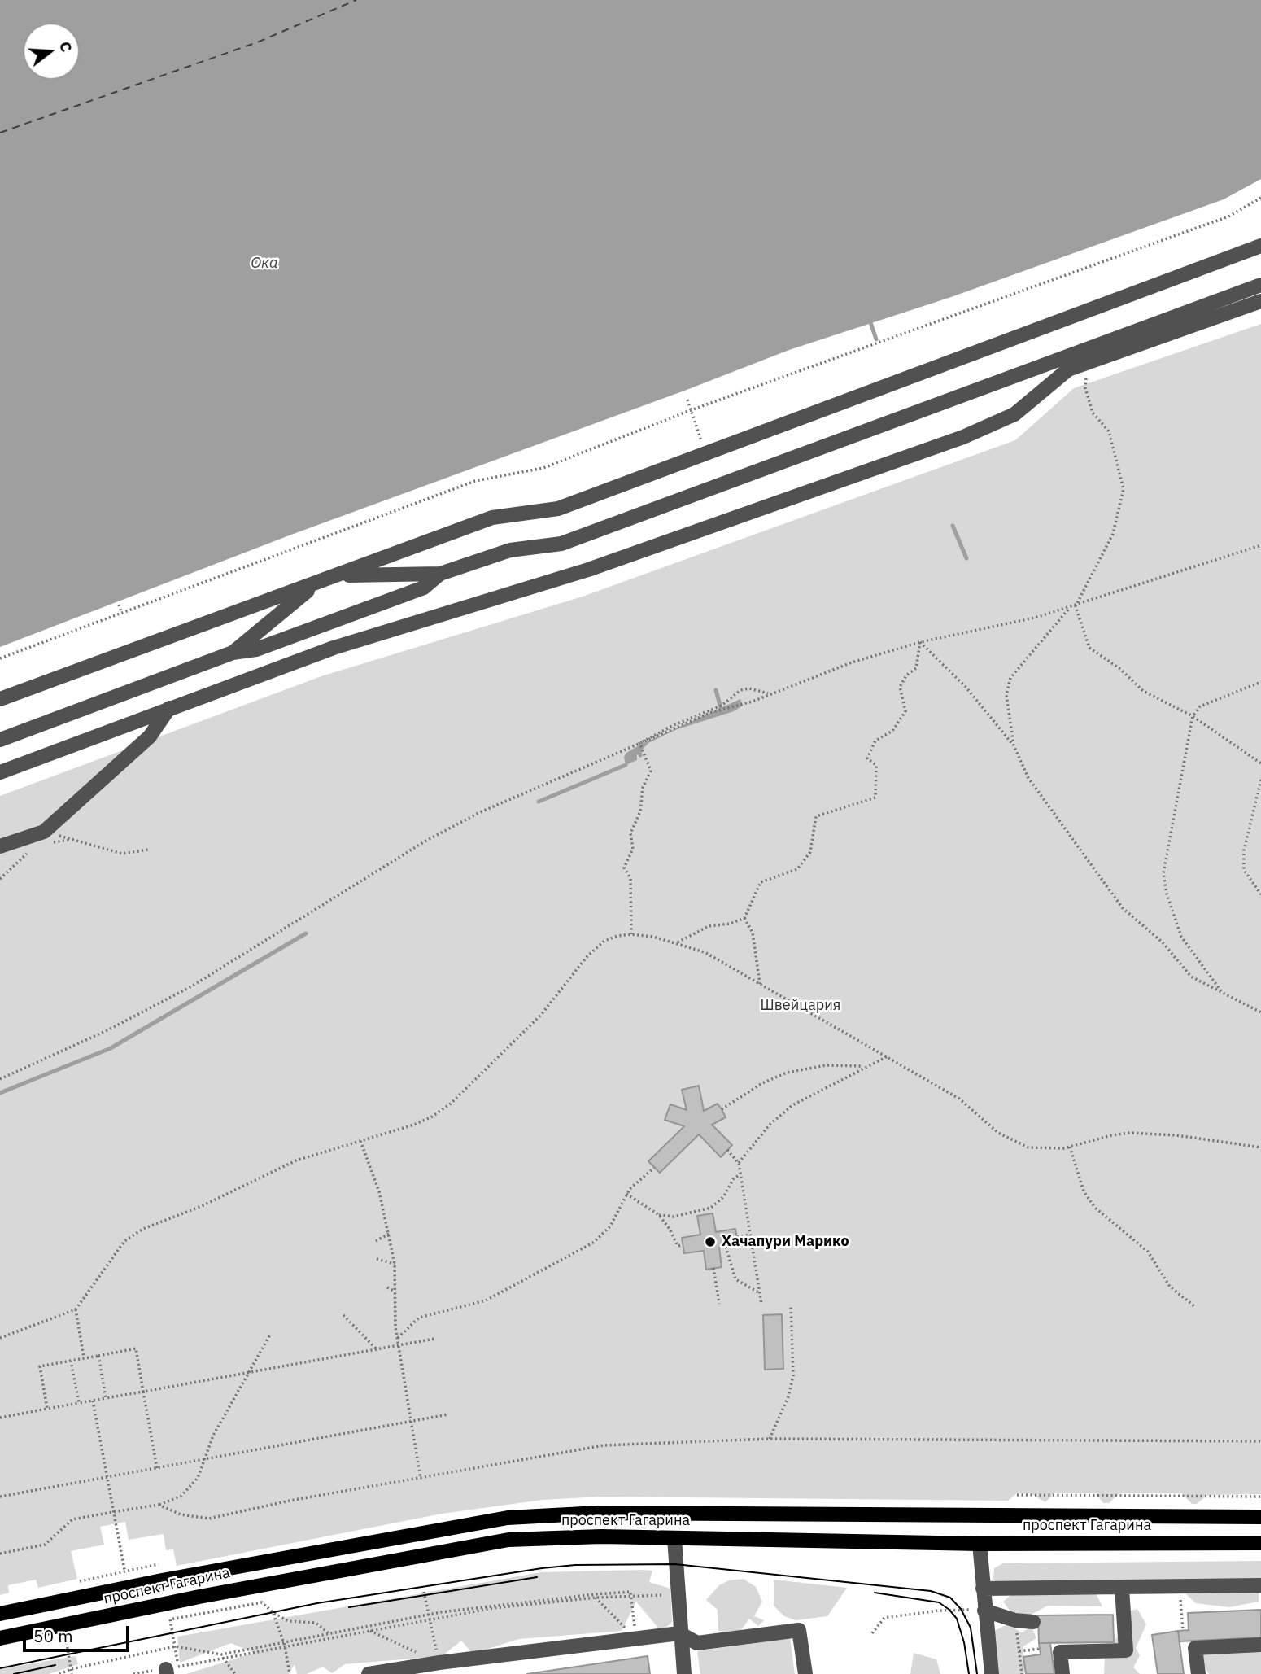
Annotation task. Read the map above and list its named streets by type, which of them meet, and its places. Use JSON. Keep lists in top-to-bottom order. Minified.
{"streets":{"main road":["проспект Гагарина"]},"water":["Ока"],"parks":["Швейцария"],"places":["Хачапури Марико"],"scale_bar":"50 m","north":"right"}
